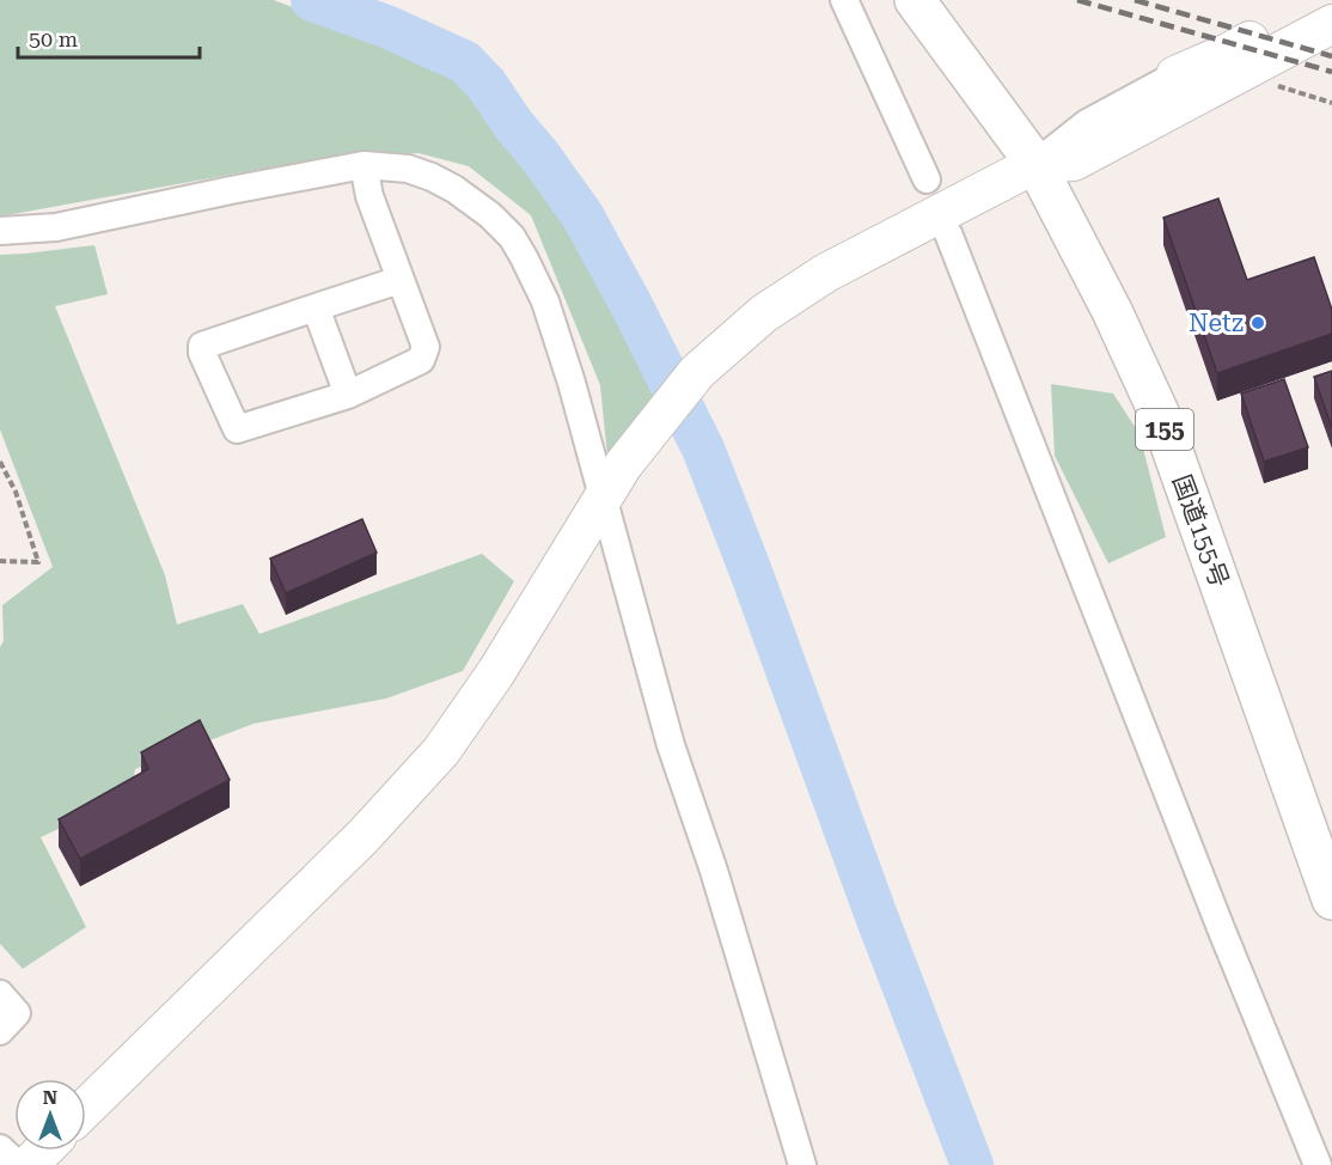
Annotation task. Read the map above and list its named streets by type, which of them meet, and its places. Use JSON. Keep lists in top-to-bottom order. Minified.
{"streets":{"highway":["155","国道155号"]},"places":["Netz"],"scale_bar":"50 m","north":"top"}
